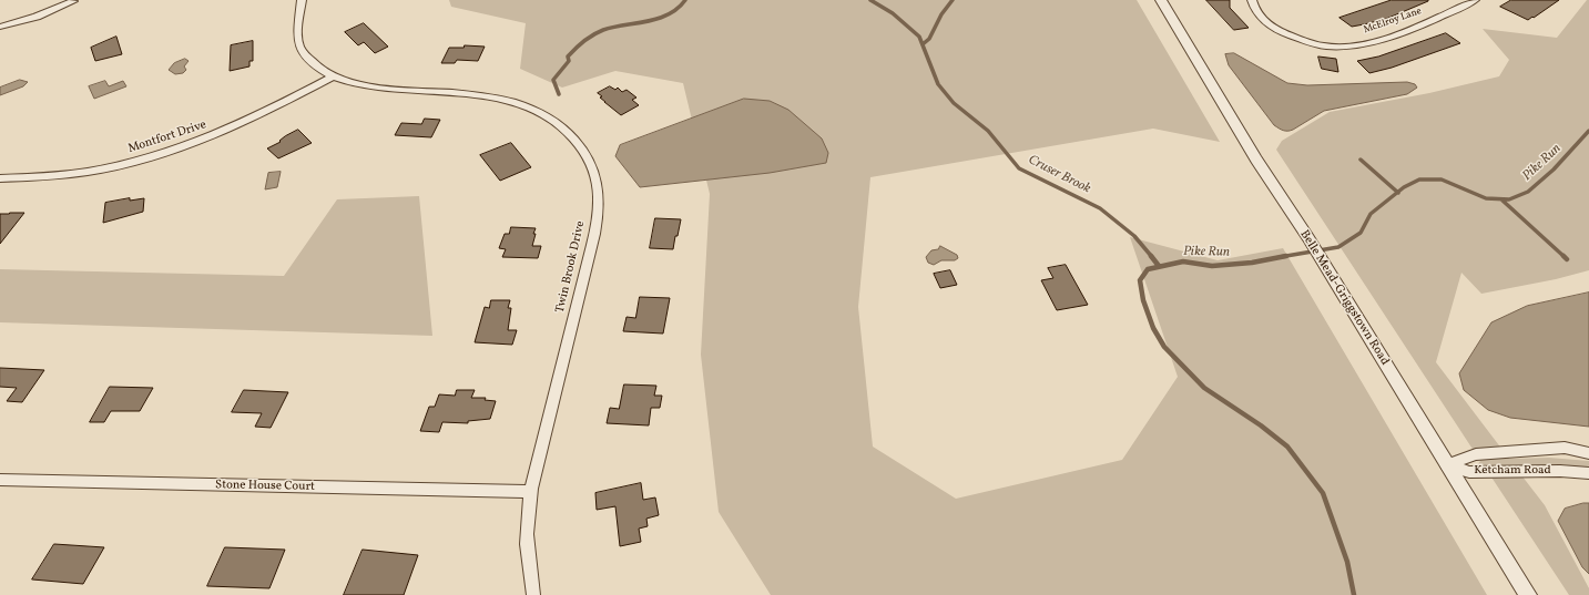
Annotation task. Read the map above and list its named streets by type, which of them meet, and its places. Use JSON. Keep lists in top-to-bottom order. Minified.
{"streets":{"street":["McElroy Lane","Montfort Drive","Twin Brook Drive","Belle Mead-Griggstown Road","Ketcham Road","Stone House Court"]},"crossings":[["Montfort Drive","Twin Brook Drive"],["Twin Brook Drive","Stone House Court"],["Belle Mead-Griggstown Road","Ketcham Road"]],"water":["Pike Run","Cruser Brook"]}
